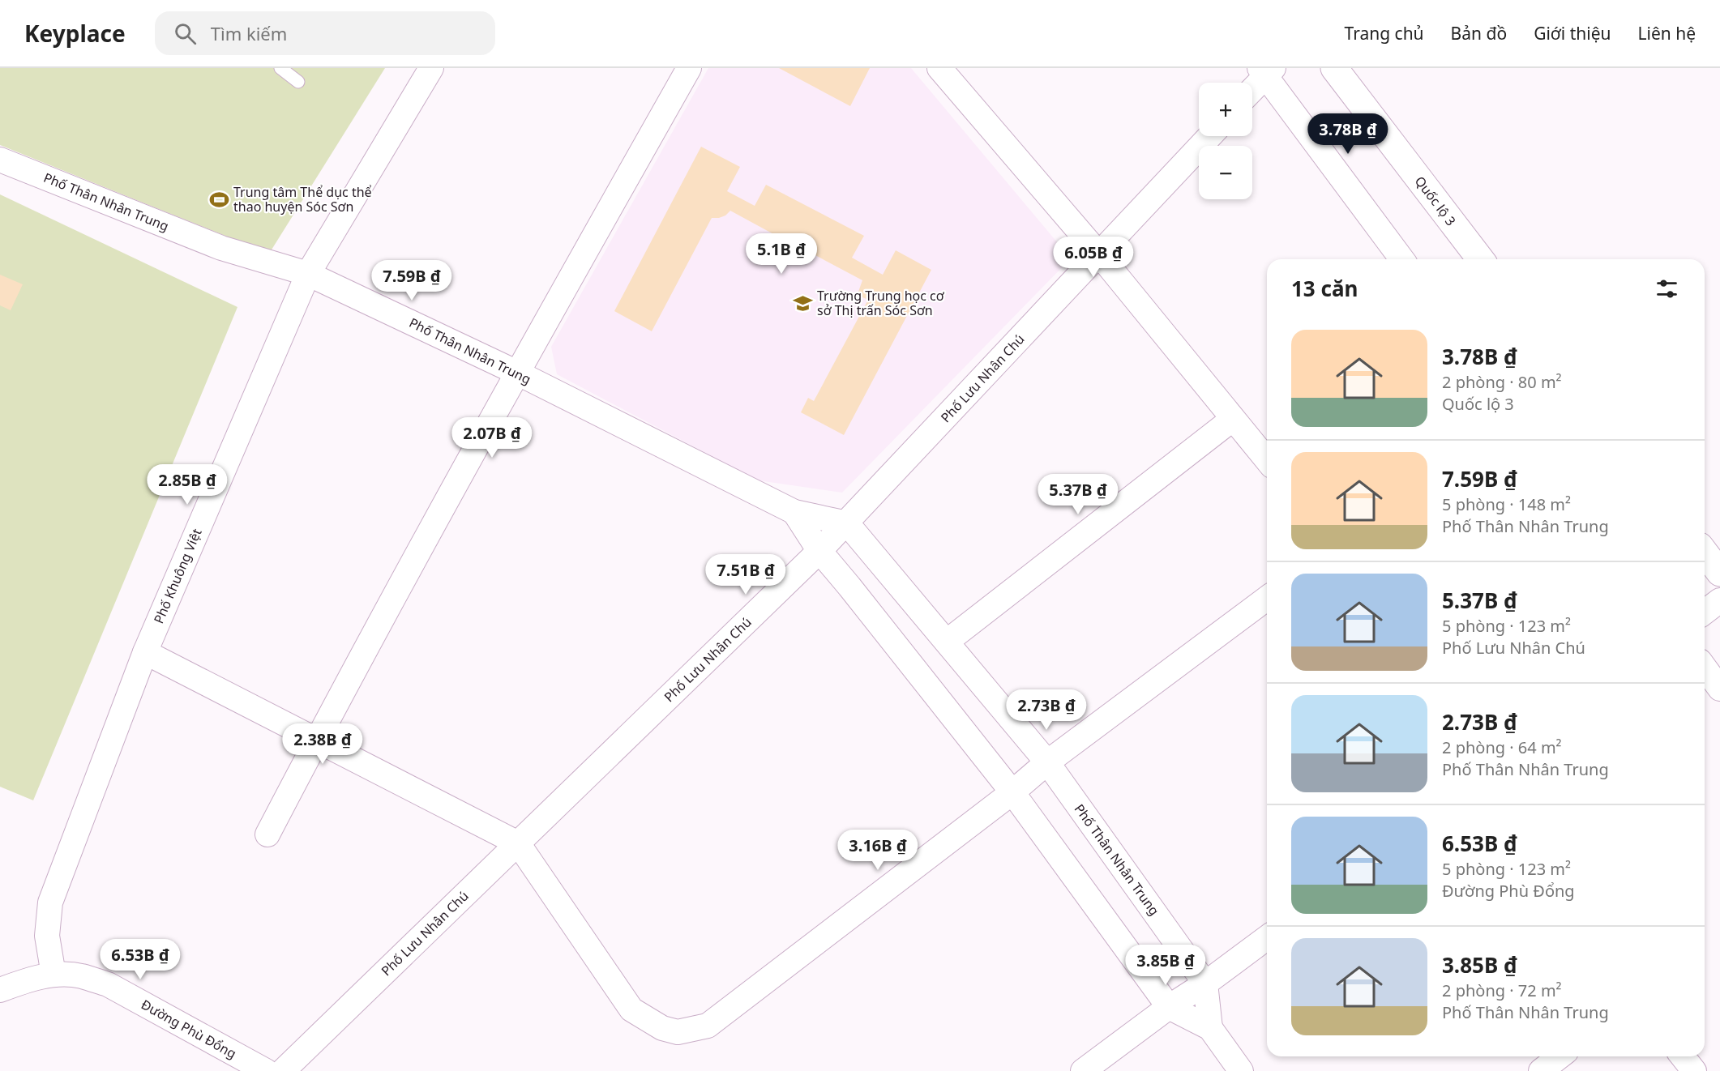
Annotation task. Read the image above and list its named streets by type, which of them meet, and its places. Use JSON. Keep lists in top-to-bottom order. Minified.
{"streets":{"highway":["Quốc lộ 3"],"street":["Phố Thân Nhân Trung","Phố Lưu Nhân Chú","Phố Khuông Việt","Đường Phù Đổng"]},"crossings":[["Phố Thân Nhân Trung","Phố Lưu Nhân Chú"],["Phố Thân Nhân Trung","Phố Khuông Việt"],["Phố Khuông Việt","Đường Phù Đổng"]],"places":{"sports":["Trung tâm Thể dục thể thao huyện Sóc Sơn"],"school or university":["Trường Trung học cơ sở Thị trấn Sóc Sơn"]},"page":{"header":"Keyplace","search":"Tìm kiếm","nav":["Trang chủ","Bản đồ","Giới thiệu","Liên hệ"],"map_buttons":["+","−"],"price":["3.78B ₫","5.1B ₫","6.05B ₫","7.59B ₫","2.07B ₫","2.85B ₫","5.37B ₫","7.51B ₫","2.73B ₫","2.38B ₫","3.16B ₫","6.53B ₫","3.85B ₫"],"heading":"13 căn","list":[{"name":"3.78B ₫","note":"2 phòng · 80 m² · Quốc lộ 3"},{"name":"7.59B ₫","note":"5 phòng · 148 m² · Phố Thân Nhân Trung"},{"name":"5.37B ₫","note":"5 phòng · 123 m² · Phố Lưu Nhân Chú"},{"name":"2.73B ₫","note":"2 phòng · 64 m² · Phố Thân Nhân Trung"},{"name":"6.53B ₫","note":"5 phòng · 123 m² · Đường Phù Đổng"},{"name":"3.85B ₫","note":"2 phòng · 72 m² · Phố Thân Nhân Trung"}]}}
